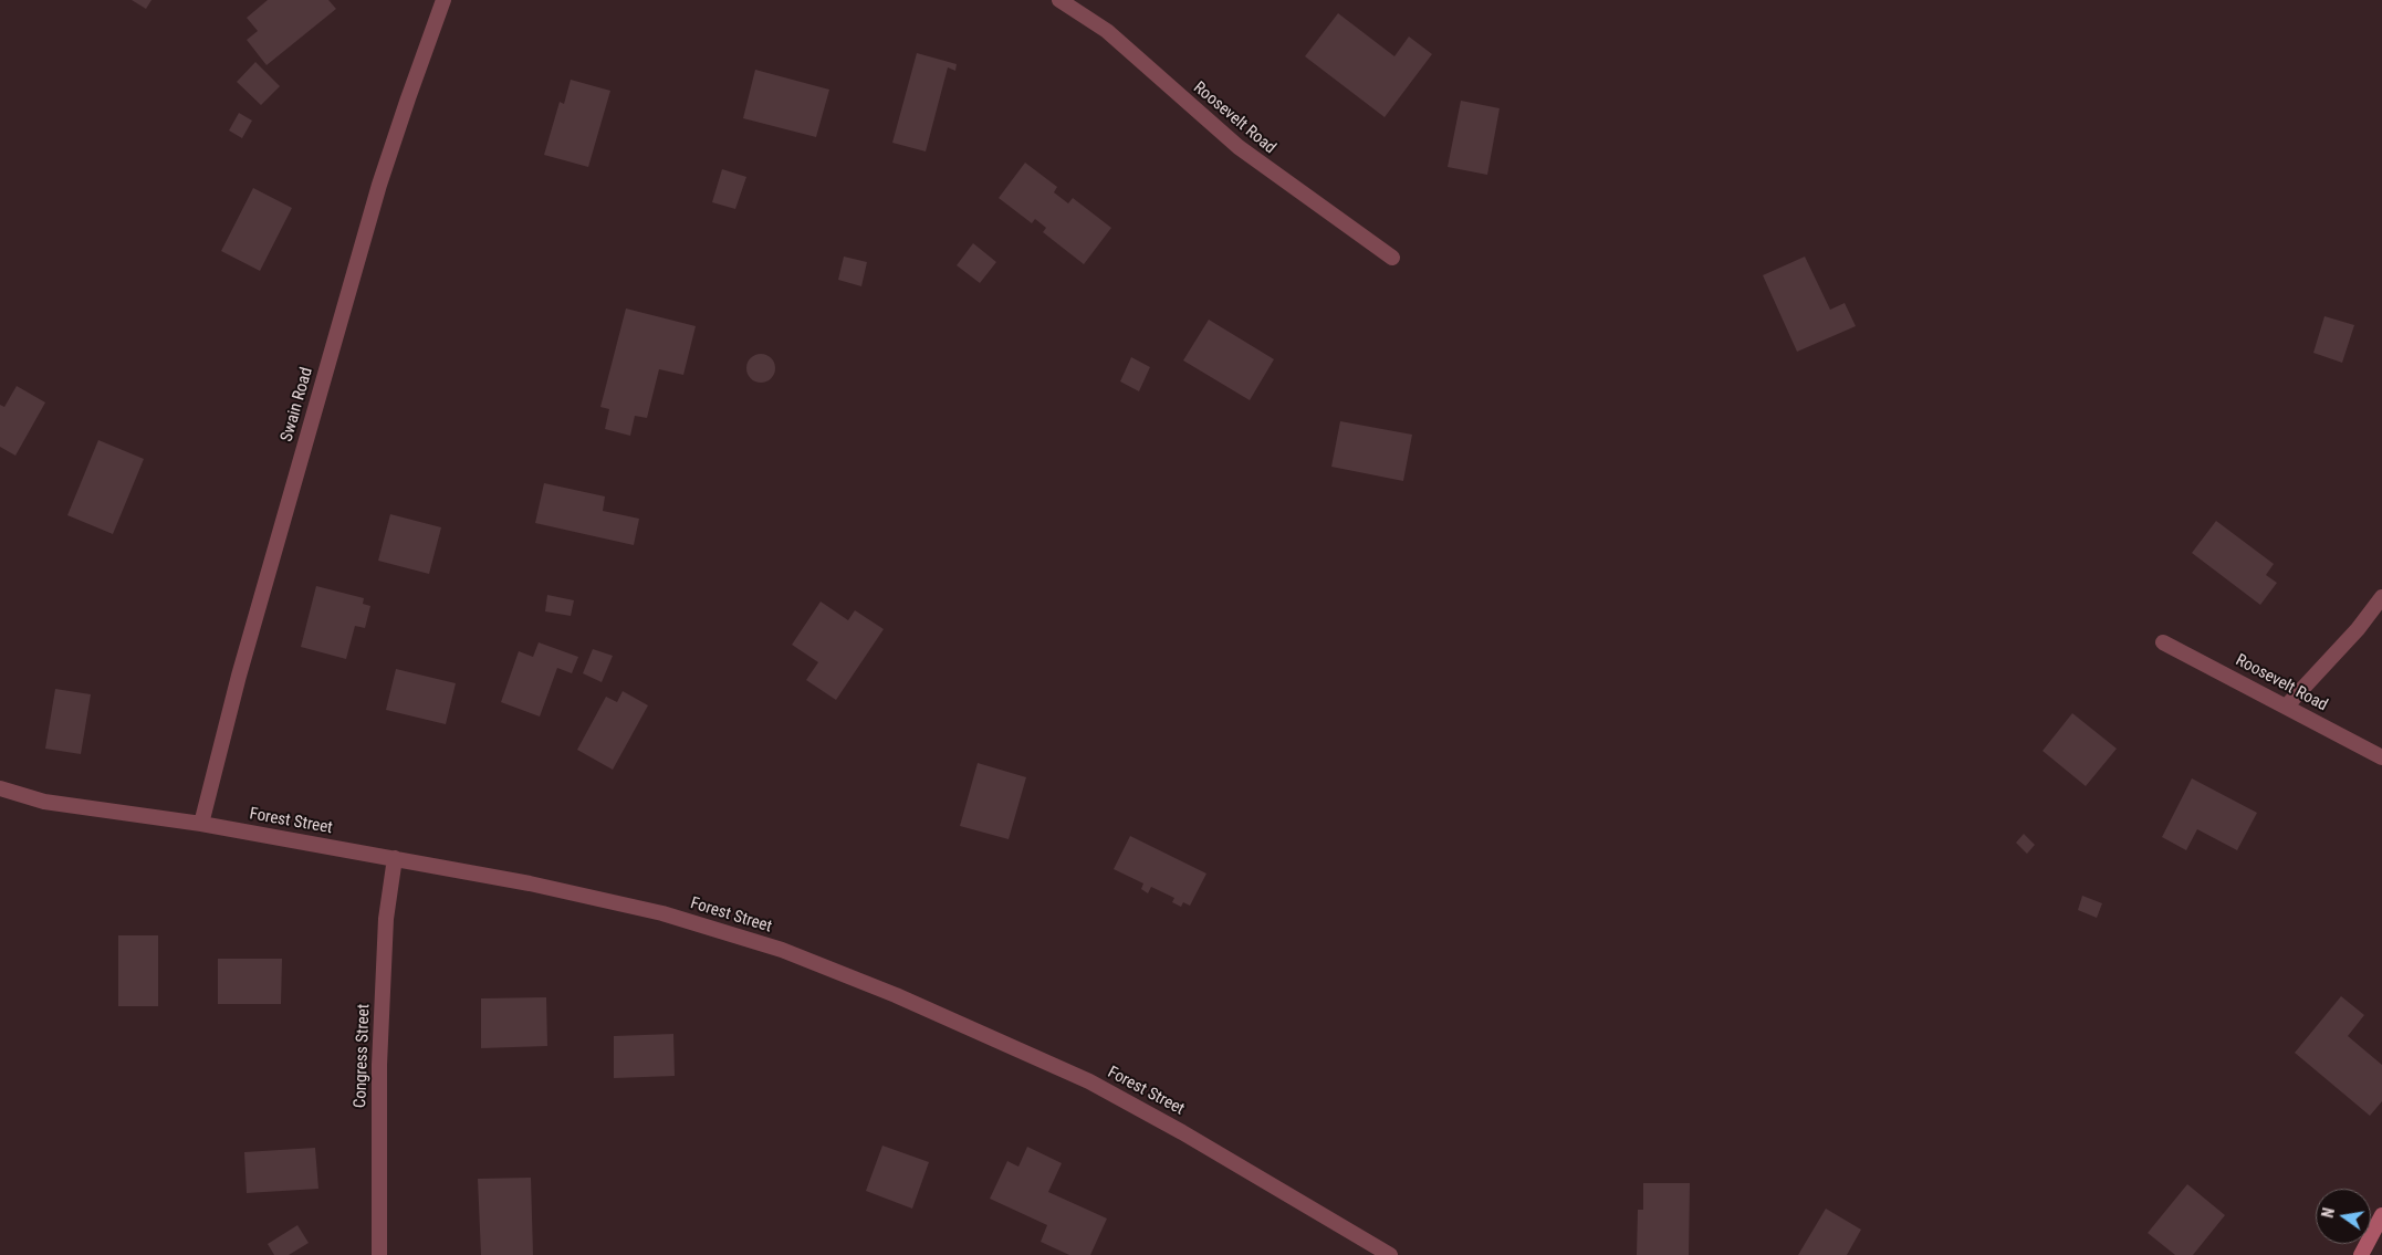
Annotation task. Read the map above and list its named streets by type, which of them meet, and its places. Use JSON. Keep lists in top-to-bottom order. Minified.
{"streets":{"street":["Roosevelt Road","Swain Road","Forest Street","Congress Street"]},"crossings":[["Swain Road","Forest Street"],["Forest Street","Congress Street"]],"north":"left"}
